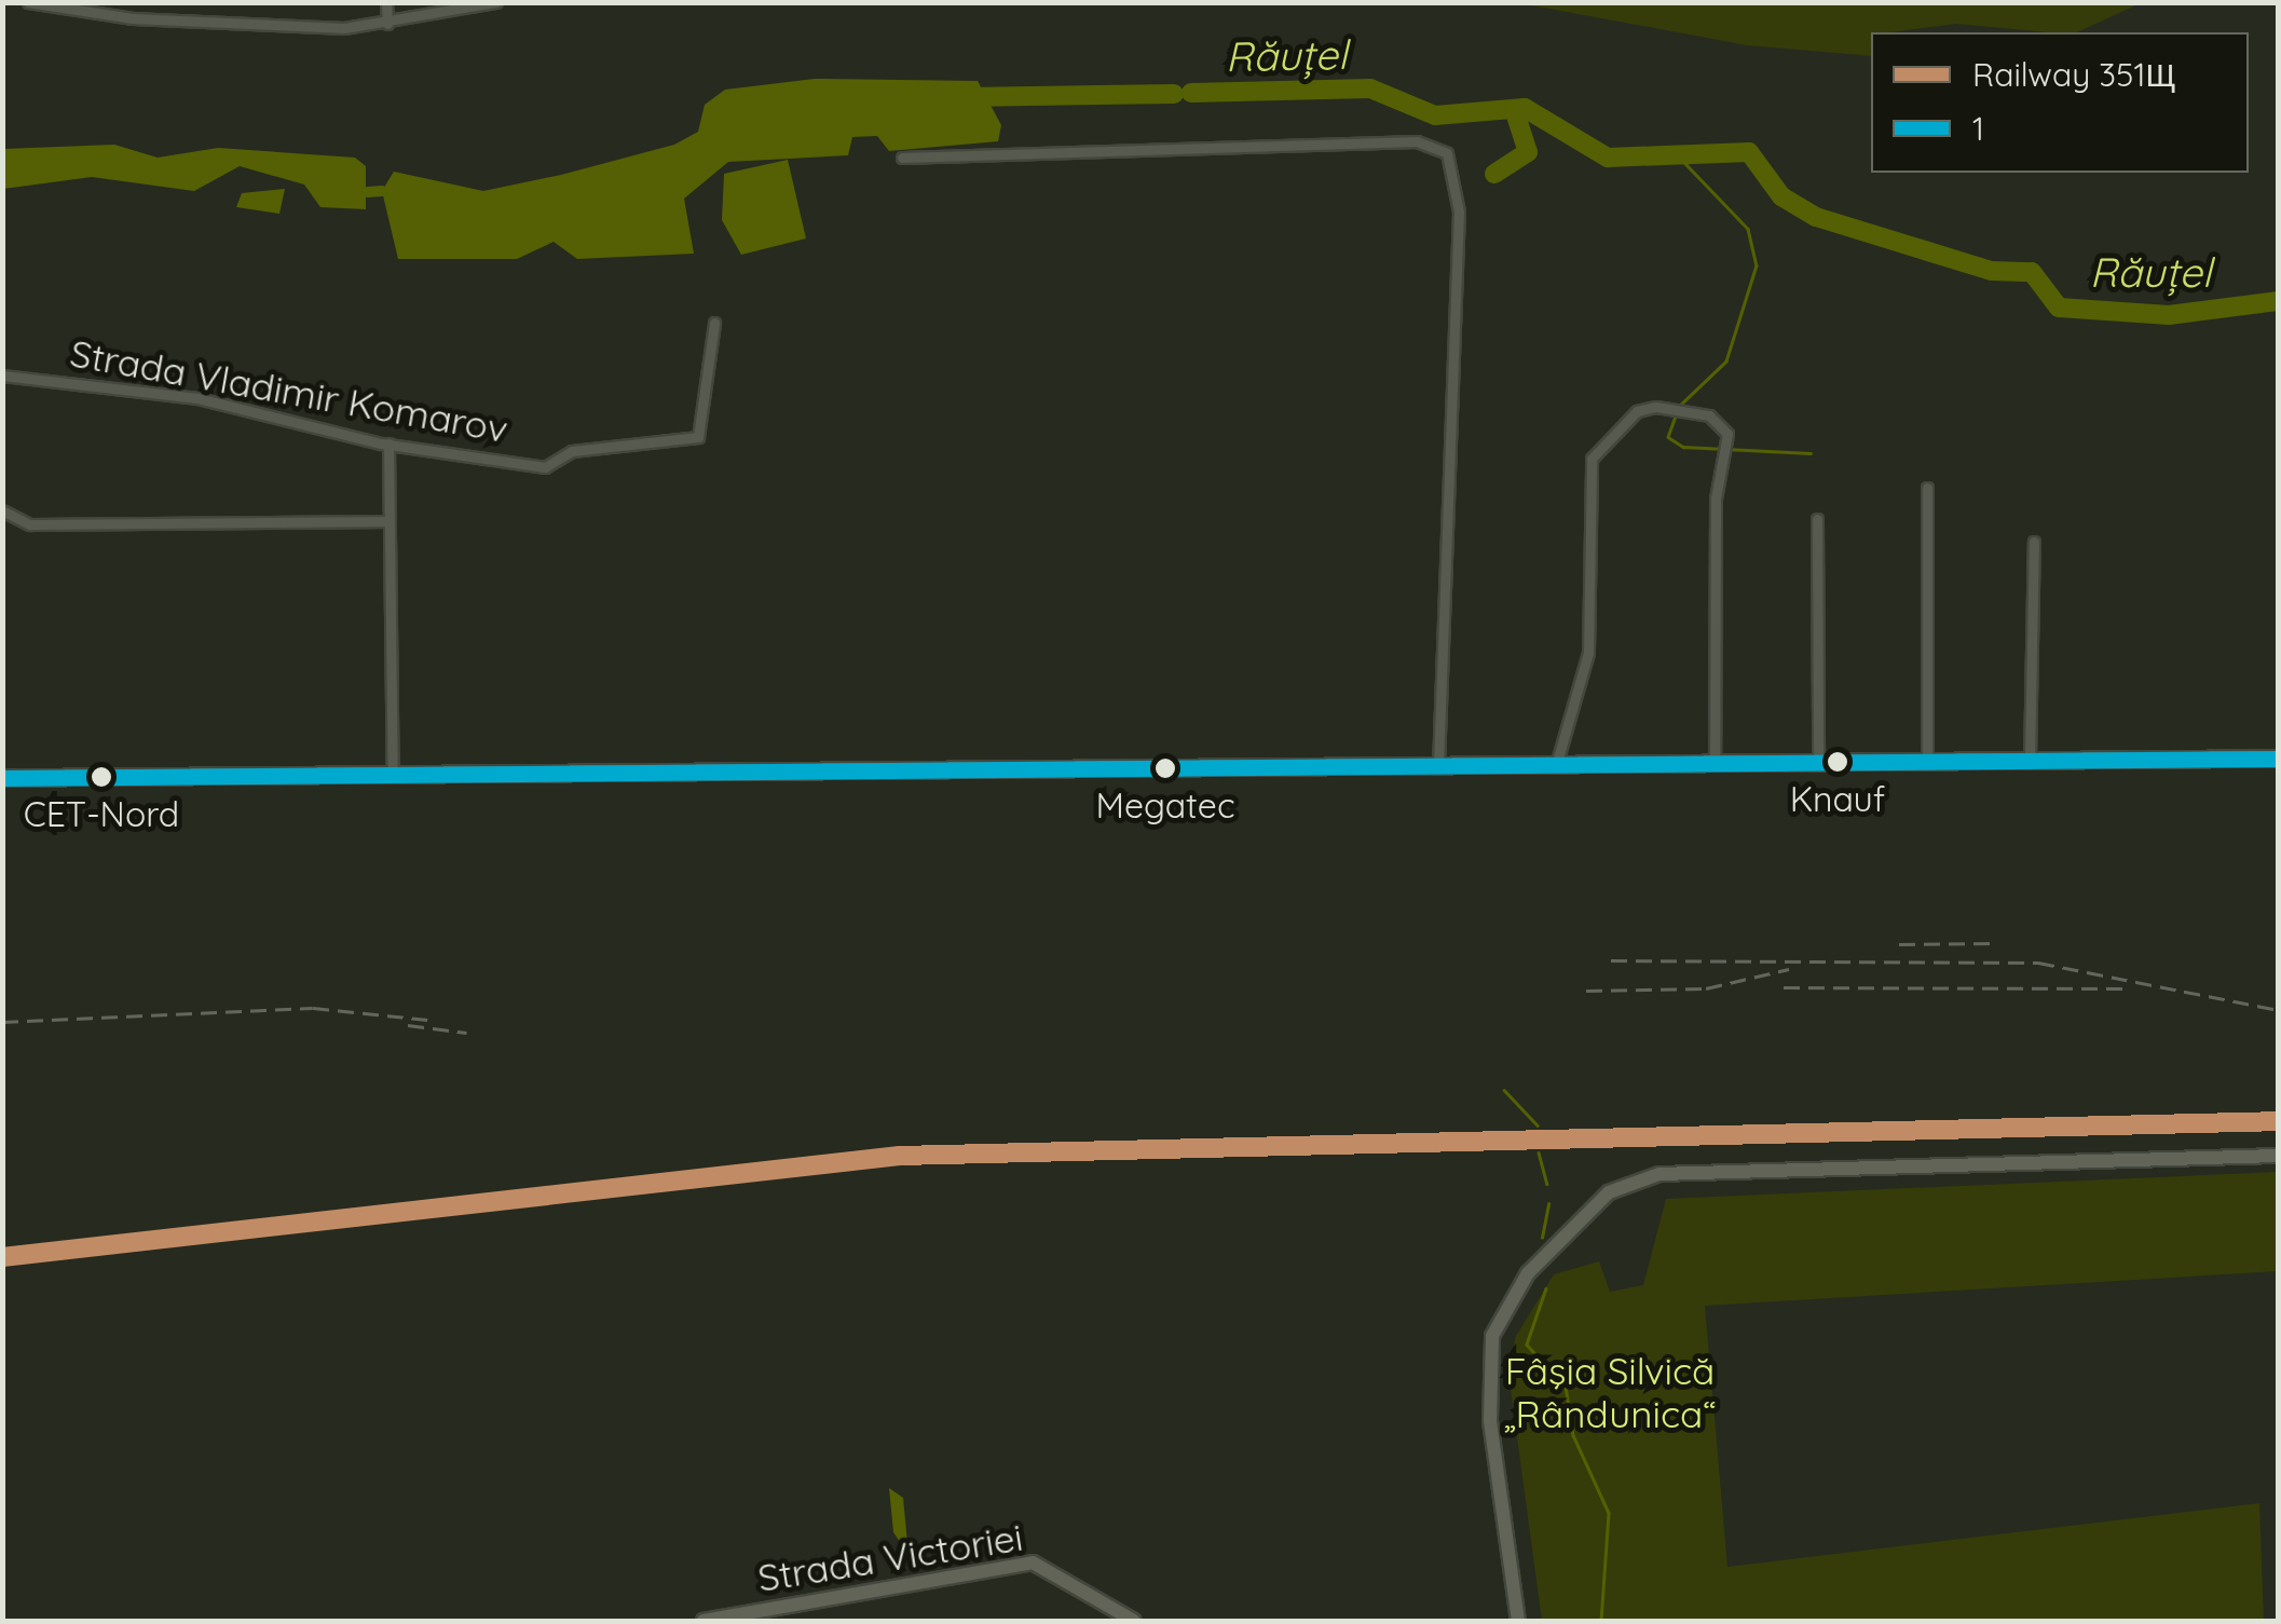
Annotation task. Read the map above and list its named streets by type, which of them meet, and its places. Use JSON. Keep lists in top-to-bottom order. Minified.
{"streets":{"street":["Strada Vladimir Komarov","Strada Victoriei"]},"water":["Răuțel"],"parks":["Fâşia Silvică „Rândunica“"],"places":["Knauf","Megatec","CET-Nord"],"lines":["transit line 1","rail line 351Щ"],"legend":["Railway 351Щ","1"]}
